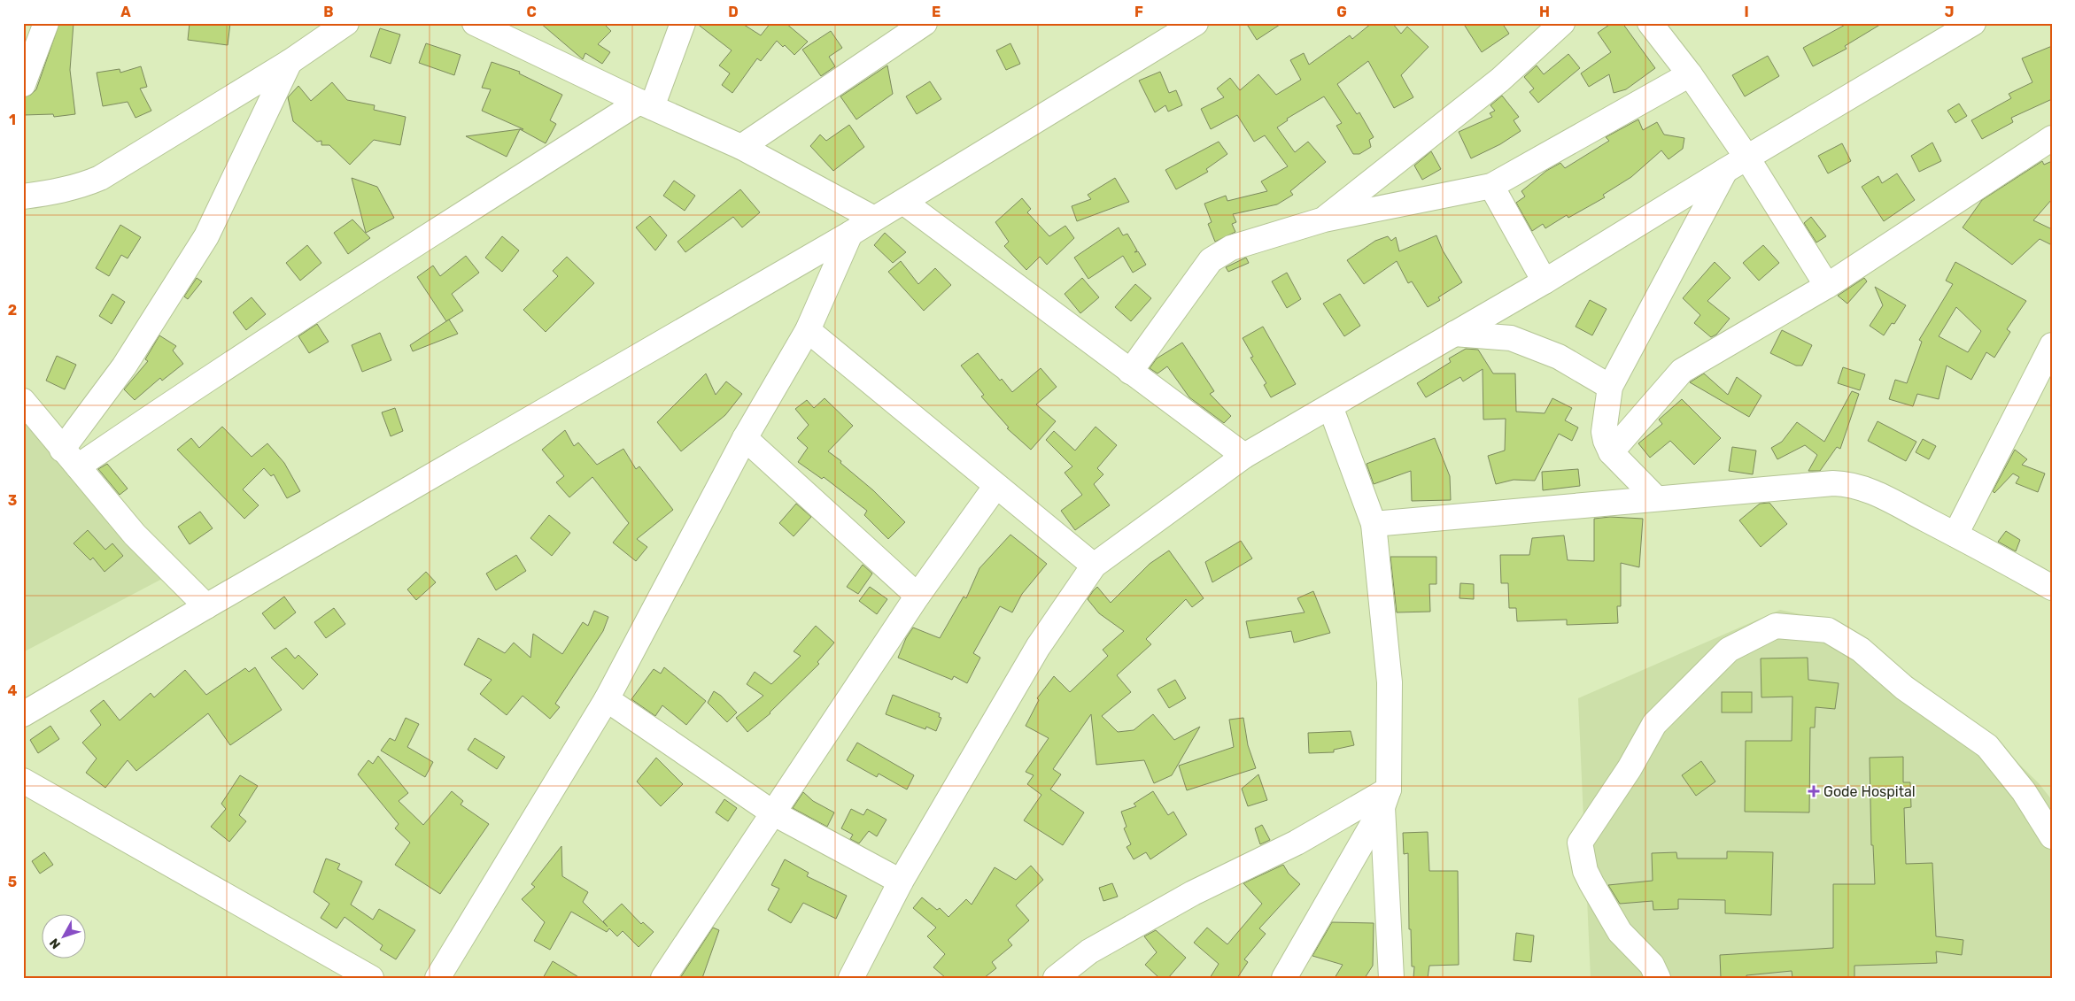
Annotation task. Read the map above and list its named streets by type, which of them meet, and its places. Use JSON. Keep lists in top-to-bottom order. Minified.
{"places":{"health":["Gode Hospital"]},"north":"bottom left","grid":{"columns":["A","B","C","D","E","F","G","H","I","J"],"rows":["1","2","3","4","5"]}}
